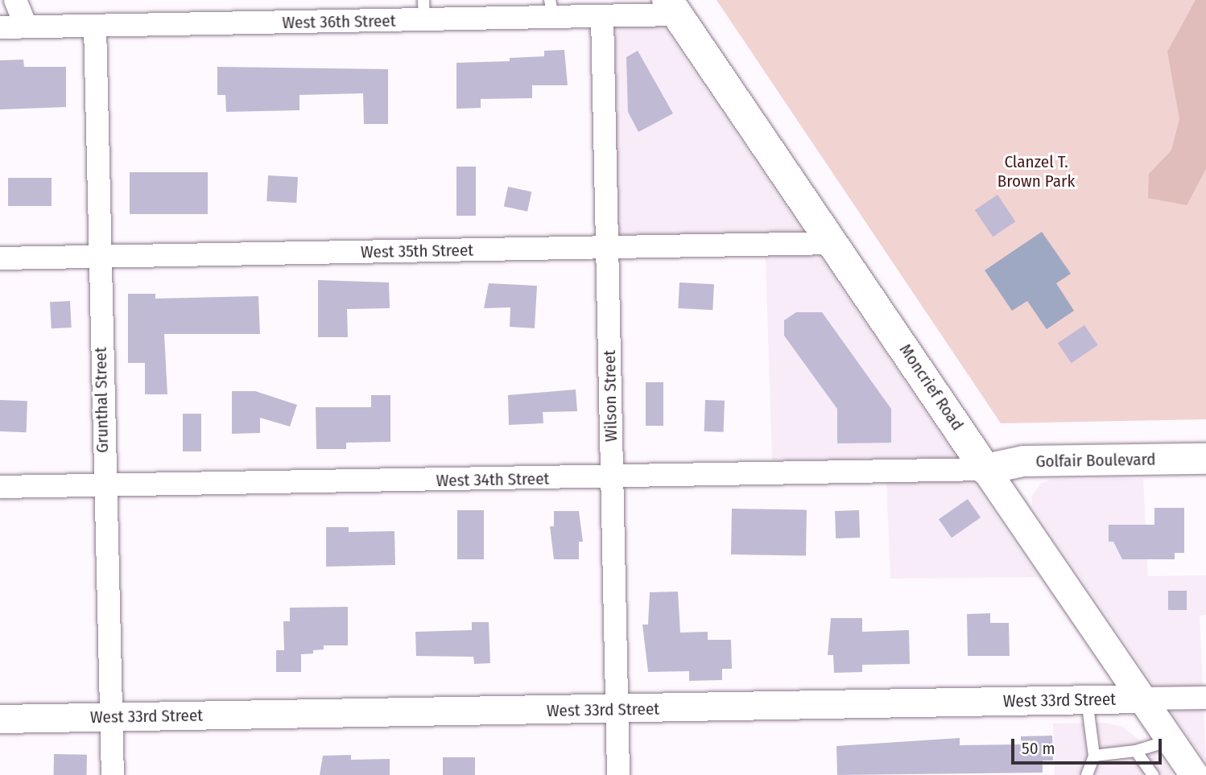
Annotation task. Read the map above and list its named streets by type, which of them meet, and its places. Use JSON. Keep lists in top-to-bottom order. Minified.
{"streets":{"main road":["Moncrief Road","Golfair Boulevard"],"street":["West 36th Street","West 35th Street","Wilson Street","Grunthal Street","West 34th Street","West 33rd Street"]},"crossings":[["West 36th Street","Moncrief Road"],["West 36th Street","Wilson Street"],["West 36th Street","Grunthal Street"],["West 35th Street","Moncrief Road"],["West 35th Street","Wilson Street"],["West 35th Street","Grunthal Street"],["Moncrief Road","Golfair Boulevard"],["Moncrief Road","West 34th Street"],["Moncrief Road","West 33rd Street"],["Wilson Street","West 34th Street"],["Wilson Street","West 33rd Street"],["Grunthal Street","West 34th Street"],["Grunthal Street","West 33rd Street"],["Golfair Boulevard","West 34th Street"]],"parks":["Clanzel T. Brown Park"],"scale_bar":"50 m"}
